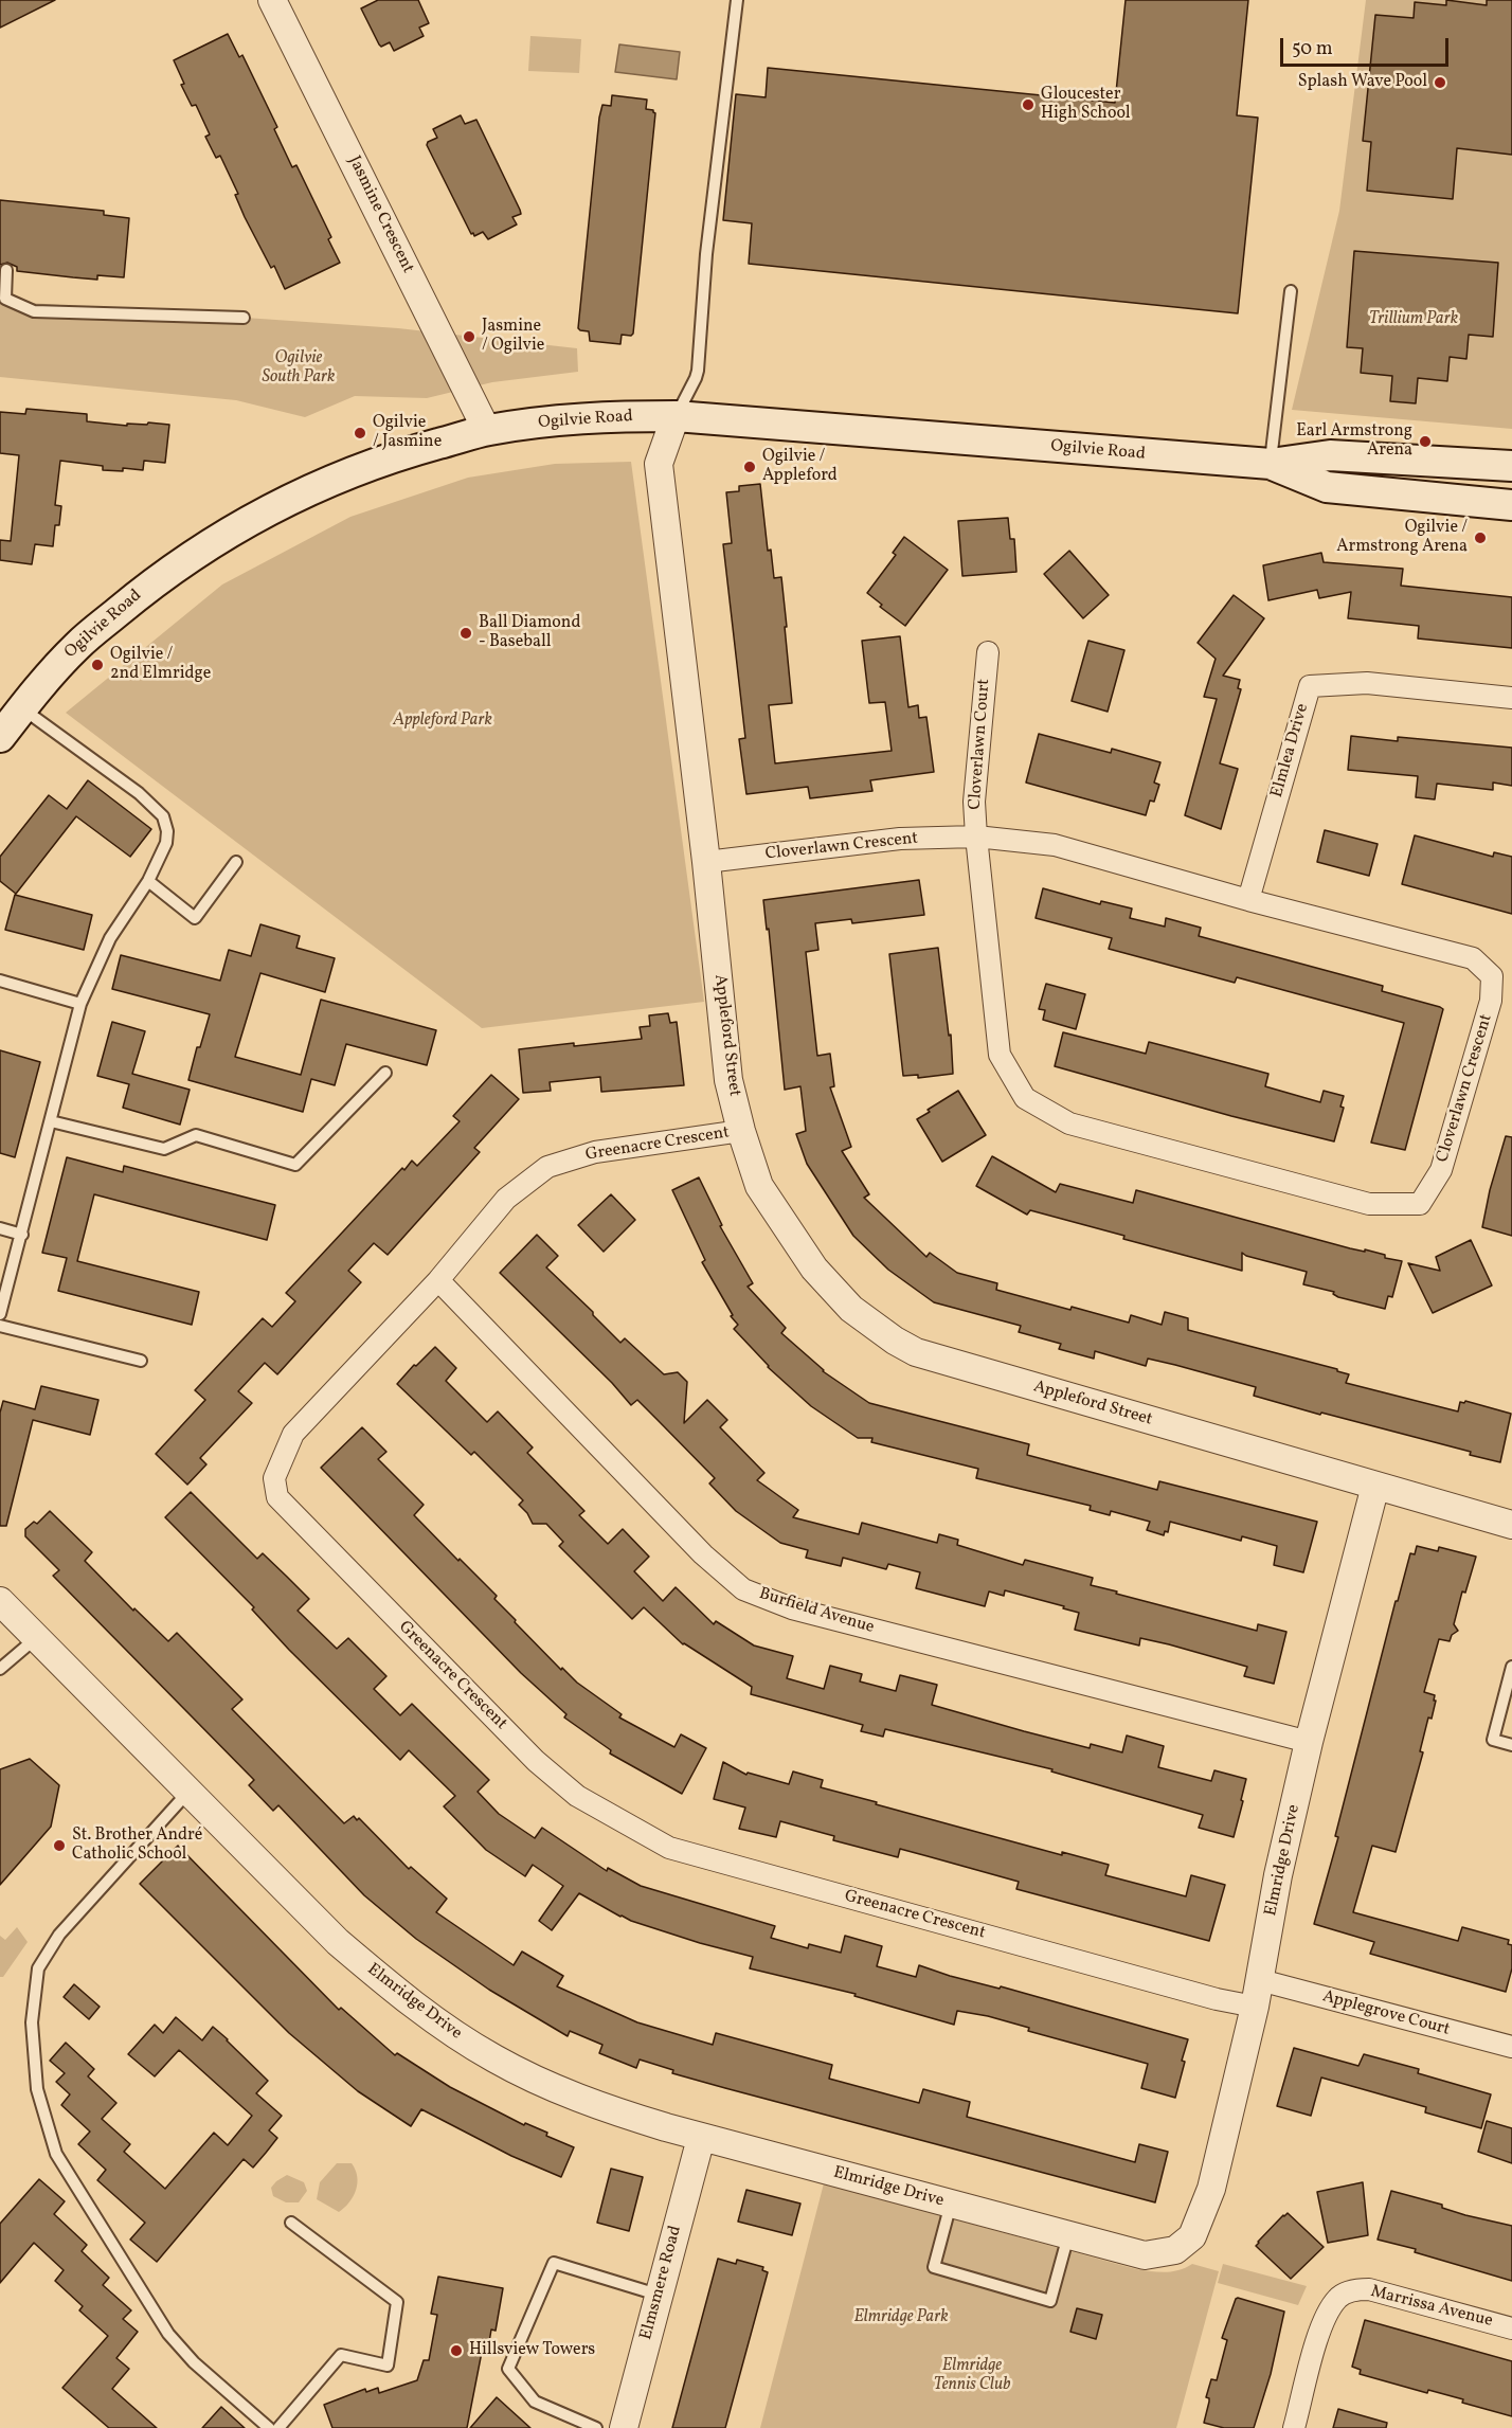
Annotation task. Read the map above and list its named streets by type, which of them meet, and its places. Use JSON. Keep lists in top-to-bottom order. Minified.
{"streets":{"main road":["Ogilvie Road"],"street":["Jasmine Crescent","Cloverlawn Court","Elmlea Drive","Cloverlawn Crescent","Appleford Street","Greenacre Crescent","Burfield Avenue","Elmridge Drive","Applegrove Court","Elmsmere Road","Marrissa Avenue"]},"crossings":[["Jasmine Crescent","Ogilvie Road"],["Ogilvie Road","Appleford Street"],["Cloverlawn Court","Cloverlawn Crescent"],["Elmlea Drive","Cloverlawn Crescent"],["Cloverlawn Crescent","Appleford Street"],["Appleford Street","Greenacre Crescent"],["Appleford Street","Elmridge Drive"],["Greenacre Crescent","Burfield Avenue"],["Greenacre Crescent","Elmridge Drive"],["Greenacre Crescent","Applegrove Court"],["Burfield Avenue","Elmridge Drive"],["Elmridge Drive","Applegrove Court"],["Elmridge Drive","Elmsmere Road"]],"parks":["Trillium Park","Ogilvie South Park","Appleford Park","Elmridge Park","Elmridge Tennis Club"],"places":["Splash Wave Pool","Gloucester High School","Jasmine / Ogilvie","Ogilvie / Jasmine","Earl Armstrong Arena","Ogilvie / Appleford","Ogilvie / Armstrong Arena","Ball Diamond - Baseball","Ogilvie / 2nd Elmridge","St. Brother André Catholic School","Hillsview Towers"],"scale_bar":"50 m"}
